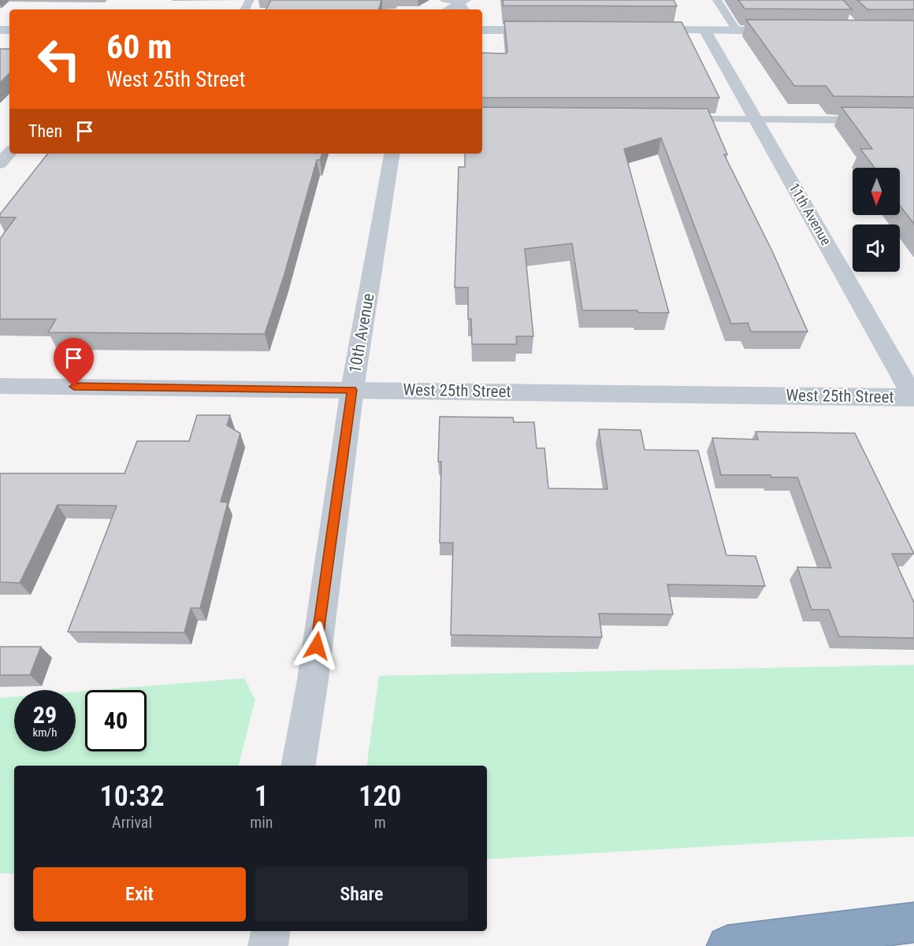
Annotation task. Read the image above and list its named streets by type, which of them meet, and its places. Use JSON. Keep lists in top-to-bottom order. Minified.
{"streets":{"street":["11th Avenue","10th Avenue","West 25th Street"]},"crossings":[["11th Avenue","West 25th Street"],["10th Avenue","West 25th Street"]],"north":"bottom","page":{"turn":["60 m","West 25th Street"],"then":"Then","speed":"29 km/h","limit":"40","eta":["10:32","Arrival","1","min","120","m"],"buttons":["Exit","Share"]}}
